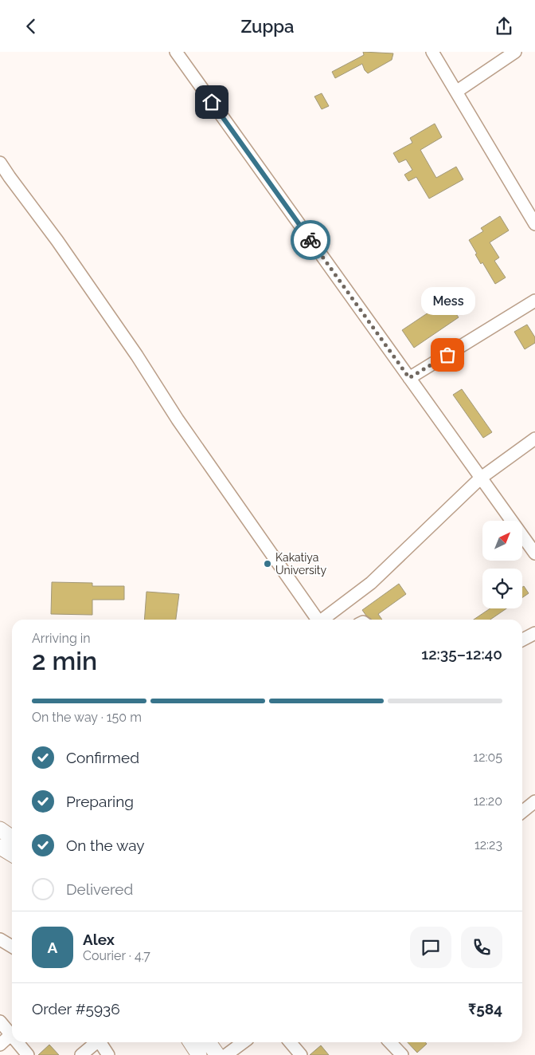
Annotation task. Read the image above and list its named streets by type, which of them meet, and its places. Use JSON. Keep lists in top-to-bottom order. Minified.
{"places":["Mess","Kakatiya University"],"north":"top right","page":{"header":"Zuppa","bubble":"Mess","heading":["2 min","Arriving in","12:35–12:40"],"panel":["Alex","Courier · 4.7","Order #5936","₹584"],"bar":"On the way · 150 m","list":[["Confirmed","12:05"],["Preparing","12:20"],["On the way","12:23"],"Delivered"],"round":"A"}}
